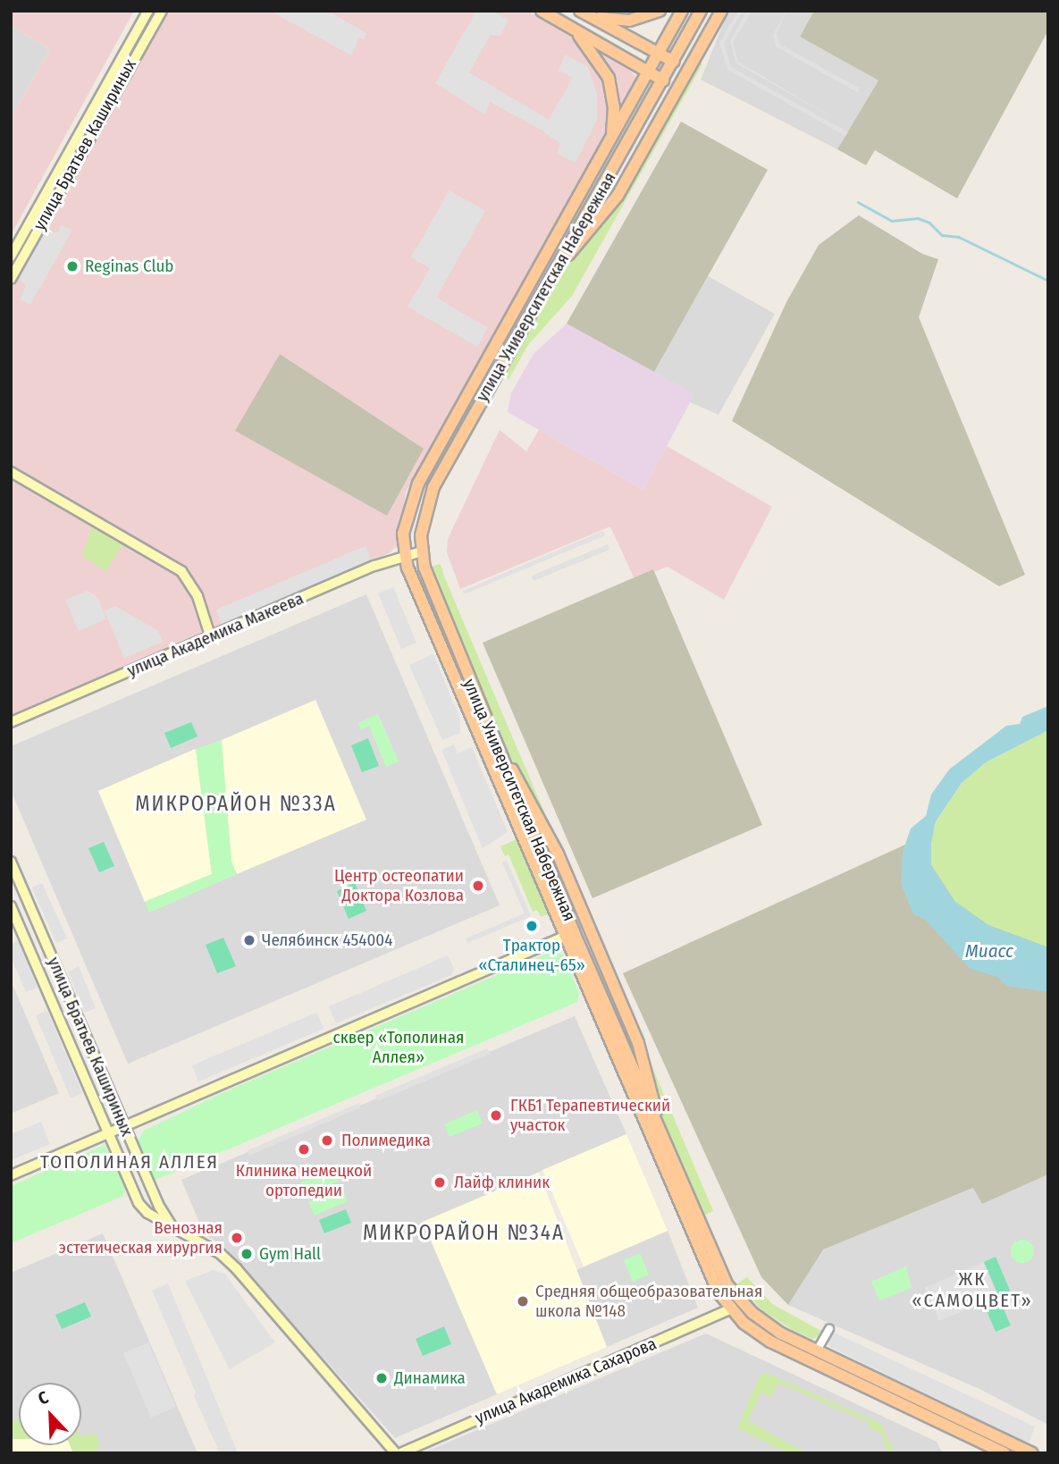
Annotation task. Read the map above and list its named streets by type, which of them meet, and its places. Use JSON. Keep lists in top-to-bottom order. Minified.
{"streets":{"main road":["улица Университетская Набережная"],"street":["улица Братьев Кашириных","улица Академика Макеева","улица Академика Сахарова"]},"crossings":[["улица Братьев Кашириных","улица Академика Сахарова"],["улица Университетская Набережная","улица Академика Макеева"],["улица Университетская Набережная","улица Академика Сахарова"]],"districts":["МИКРОРАЙОН №33А","ТОПОЛИНАЯ АЛЛЕЯ","МИКРОРАЙОН №34А","ЖК «САМОЦВЕТ»"],"water":["Миасс"],"parks":["сквер «Тополиная Аллея»"],"places":["Reginas Club","Центр остеопатии Доктора Козлова","Трактор «Сталинец-65»","Челябинск 454004","ГКБ1 Терапевтический участок","Полимедика","Клиника немецкой ортопедии","Лайф клиник","Венозная эстетическая хирургия","Gym Hall","Средняя общеобразовательная школа №148","Динамика"],"north":"top left"}
